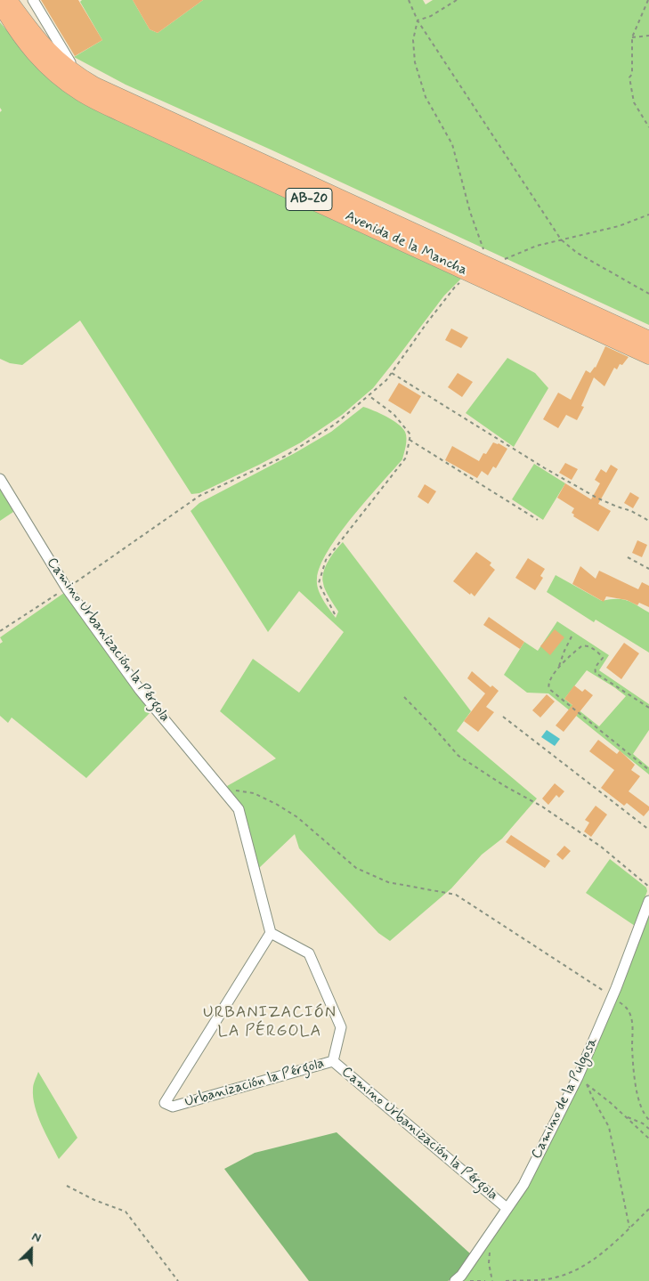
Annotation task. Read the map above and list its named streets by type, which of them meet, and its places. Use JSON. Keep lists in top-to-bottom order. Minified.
{"streets":{"main road":["AB-20","Avenida de la Mancha"],"street":["Camino Urbanización la Pérgola","Urbanización la Pérgola","Camino de la Pulgosa"]},"crossings":[["Camino Urbanización la Pérgola","Urbanización la Pérgola"],["Camino Urbanización la Pérgola","Camino de la Pulgosa"]],"districts":["URBANIZACIÓN LA PÉRGOLA"],"north":"top right"}
